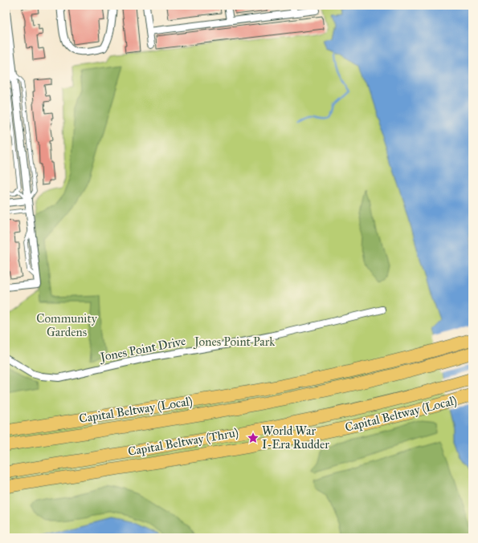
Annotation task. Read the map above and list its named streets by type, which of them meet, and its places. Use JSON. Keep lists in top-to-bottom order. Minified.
{"streets":{"highway":["Capital Beltway (Local)","Capital Beltway (Thru)"],"street":["Jones Point Drive"]},"parks":["Community Gardens","Jones Point Park"],"places":{"place":["World War I-Era Rudder"]}}
